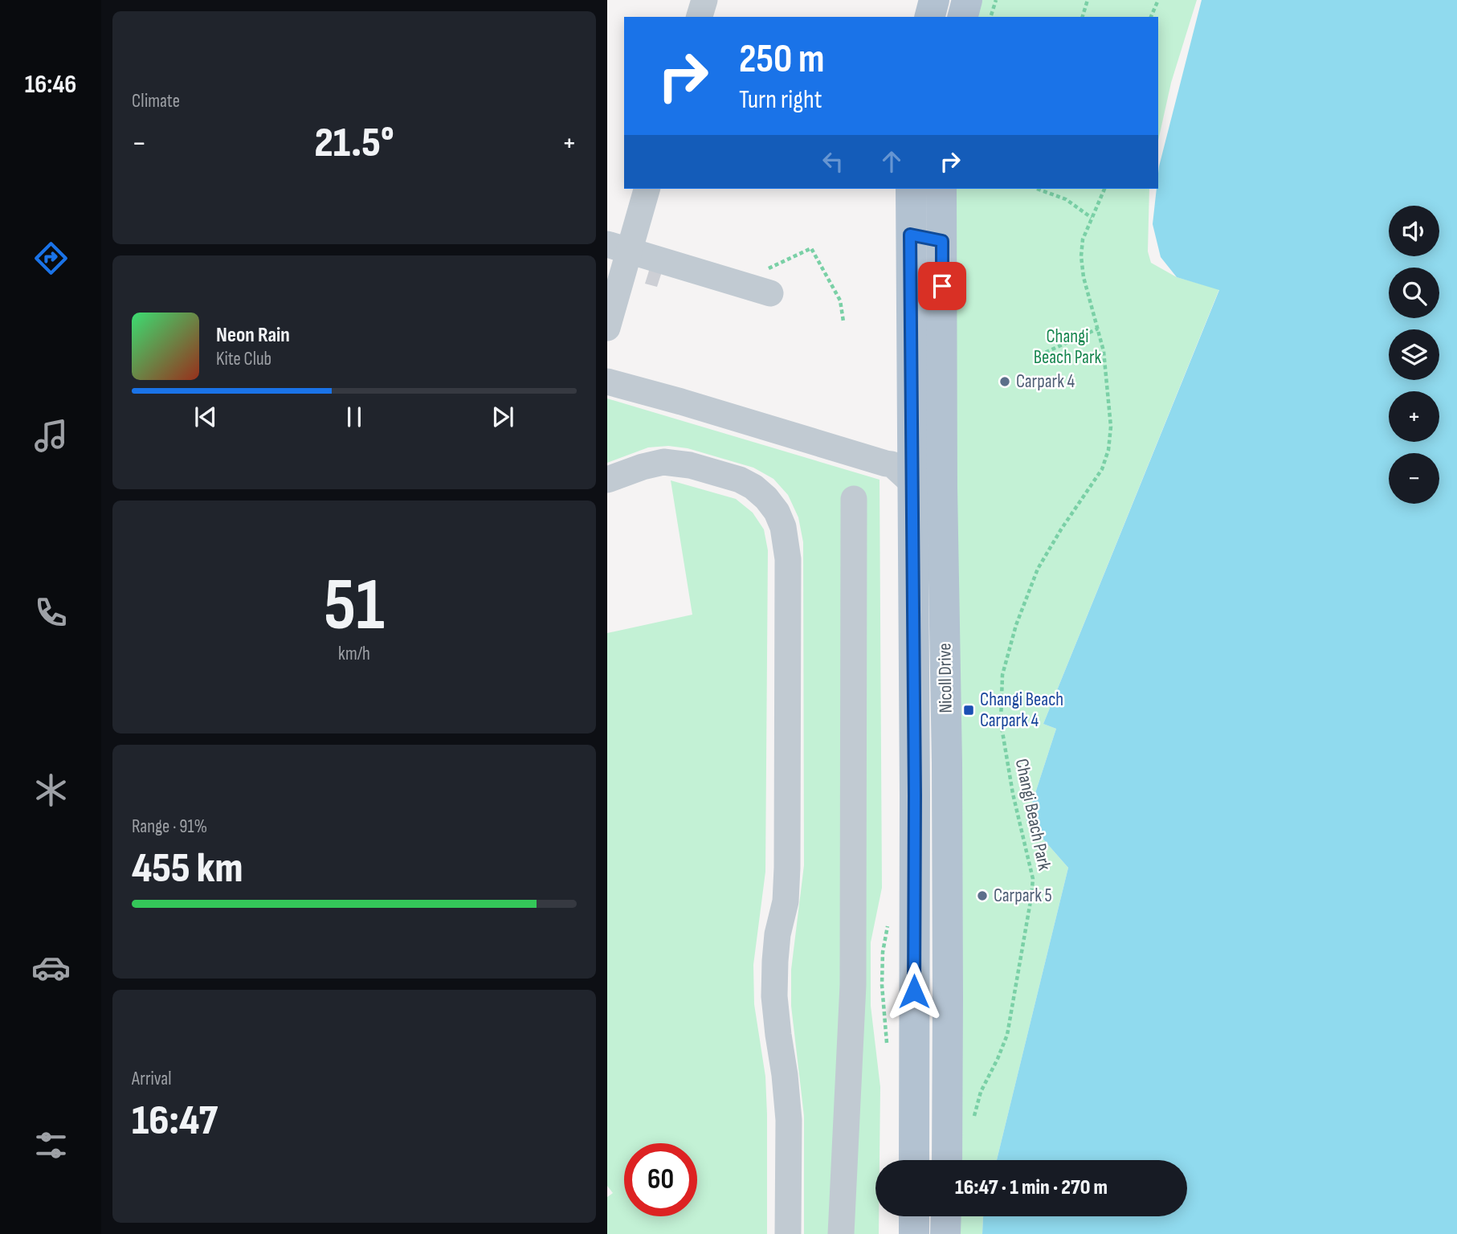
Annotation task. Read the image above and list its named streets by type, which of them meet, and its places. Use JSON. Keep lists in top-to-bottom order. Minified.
{"streets":{"main road":["Nicoll Drive"],"path":["Changi Beach Park"]},"parks":["Changi Beach Park"],"places":{"other":["Carpark 4","Carpark 5"],"transit":["Changi Beach Carpark 4"]},"page":{"tabs":"16:46","tile":["Climate",["51","km/h"],["Range · 91%","455 km"],["Arrival","16:47"]],"turn":["250 m","Turn right"],"heat":["−","21.5°","+"],"map_buttons":["+","−"],"song":["Neon Rain","Kite Club"],"limit":"60","trip":"16:47 · 1 min · 270 m"}}
